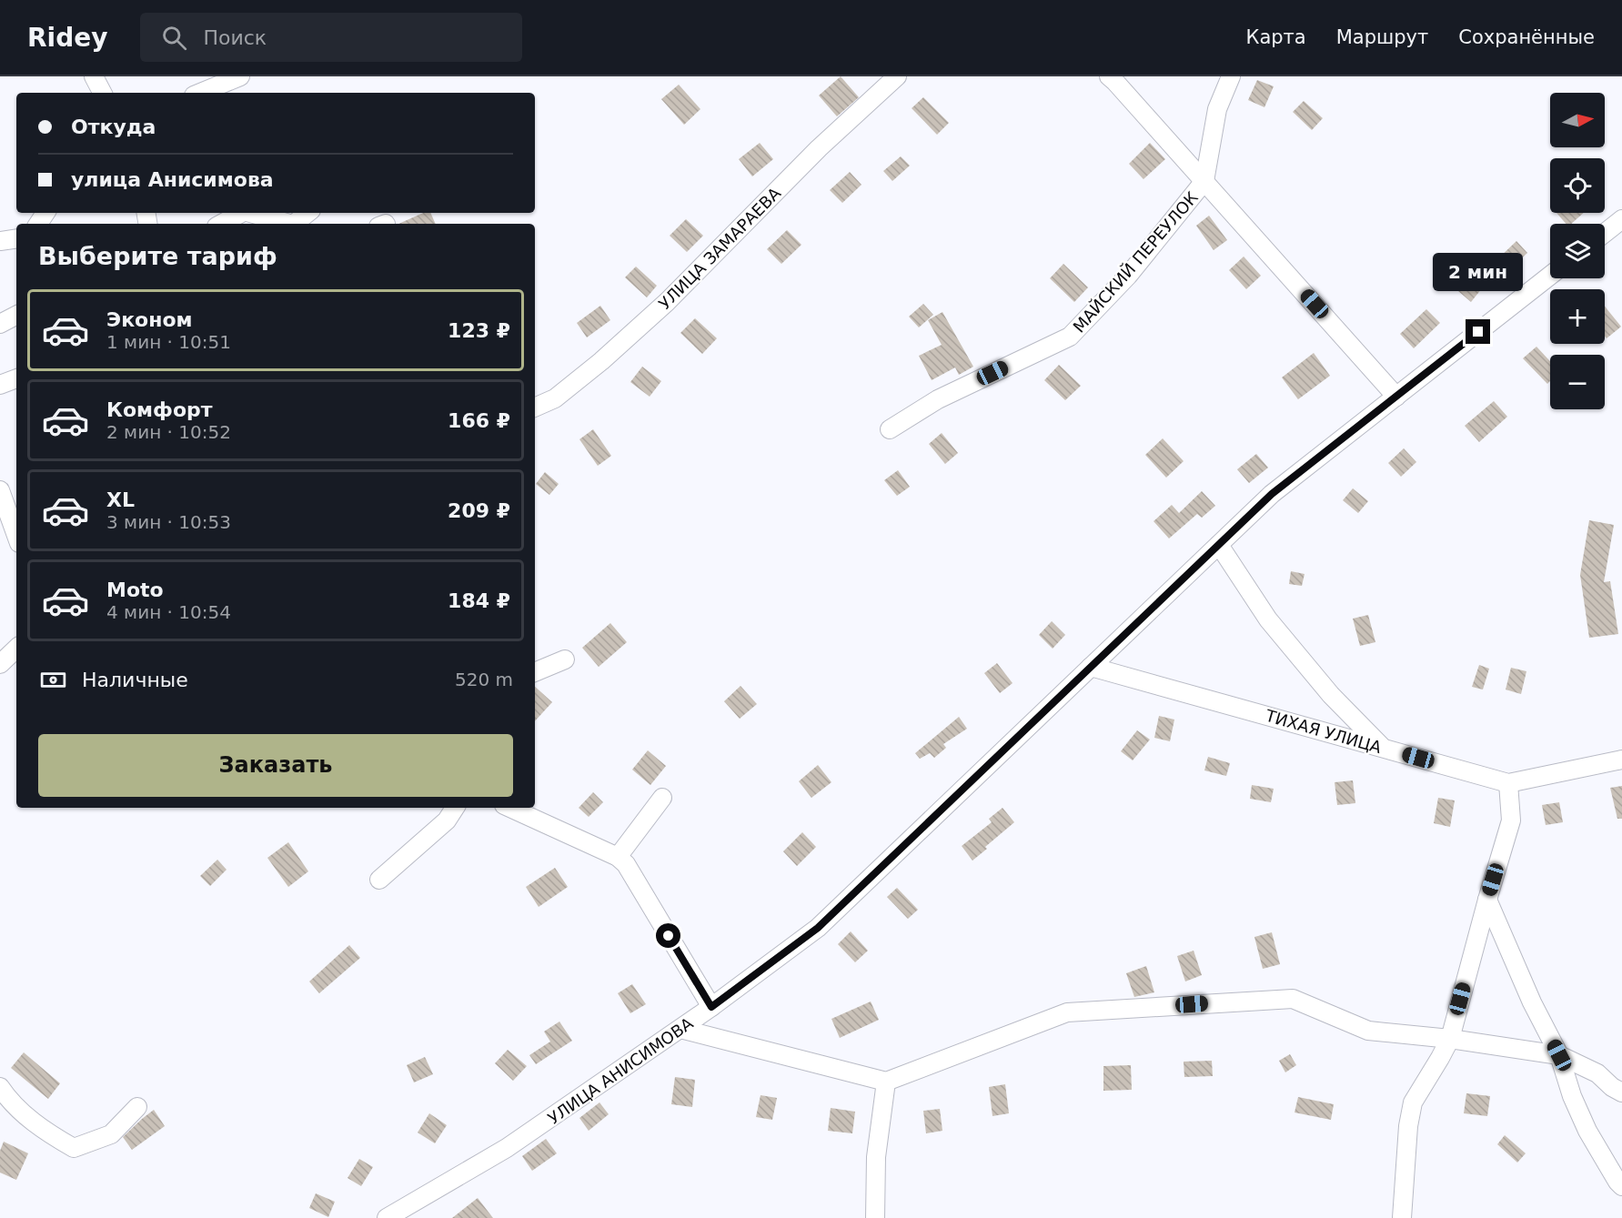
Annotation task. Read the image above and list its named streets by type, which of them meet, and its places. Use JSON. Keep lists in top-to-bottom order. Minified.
{"streets":{"street":["УЛИЦА ЗАМАРАЕВА","МАЙСКИЙ ПЕРЕУЛОК","ТИХАЯ УЛИЦА","УЛИЦА АНИСИМОВА"]},"crossings":[["ТИХАЯ УЛИЦА","УЛИЦА АНИСИМОВА"]],"north":"right","page":{"header":"Ridey","search":"Поиск","nav":["Карта","Маршрут","Сохранённые"],"map_buttons":["+","−"],"banner":["Откуда","улица Анисимова"],"heading":"Выберите тариф","bubble":"2 мин","list":[{"name":"Эконом","note":"1 мин · 10:51","value":"123 ₽"},{"name":"Комфорт","note":"2 мин · 10:52","value":"166 ₽"},{"name":"XL","note":"3 мин · 10:53","value":"209 ₽"},{"name":"Moto","note":"4 мин · 10:54","value":"184 ₽"}],"pay":["Наличные","520 m"],"buttons":"Заказать"}}
